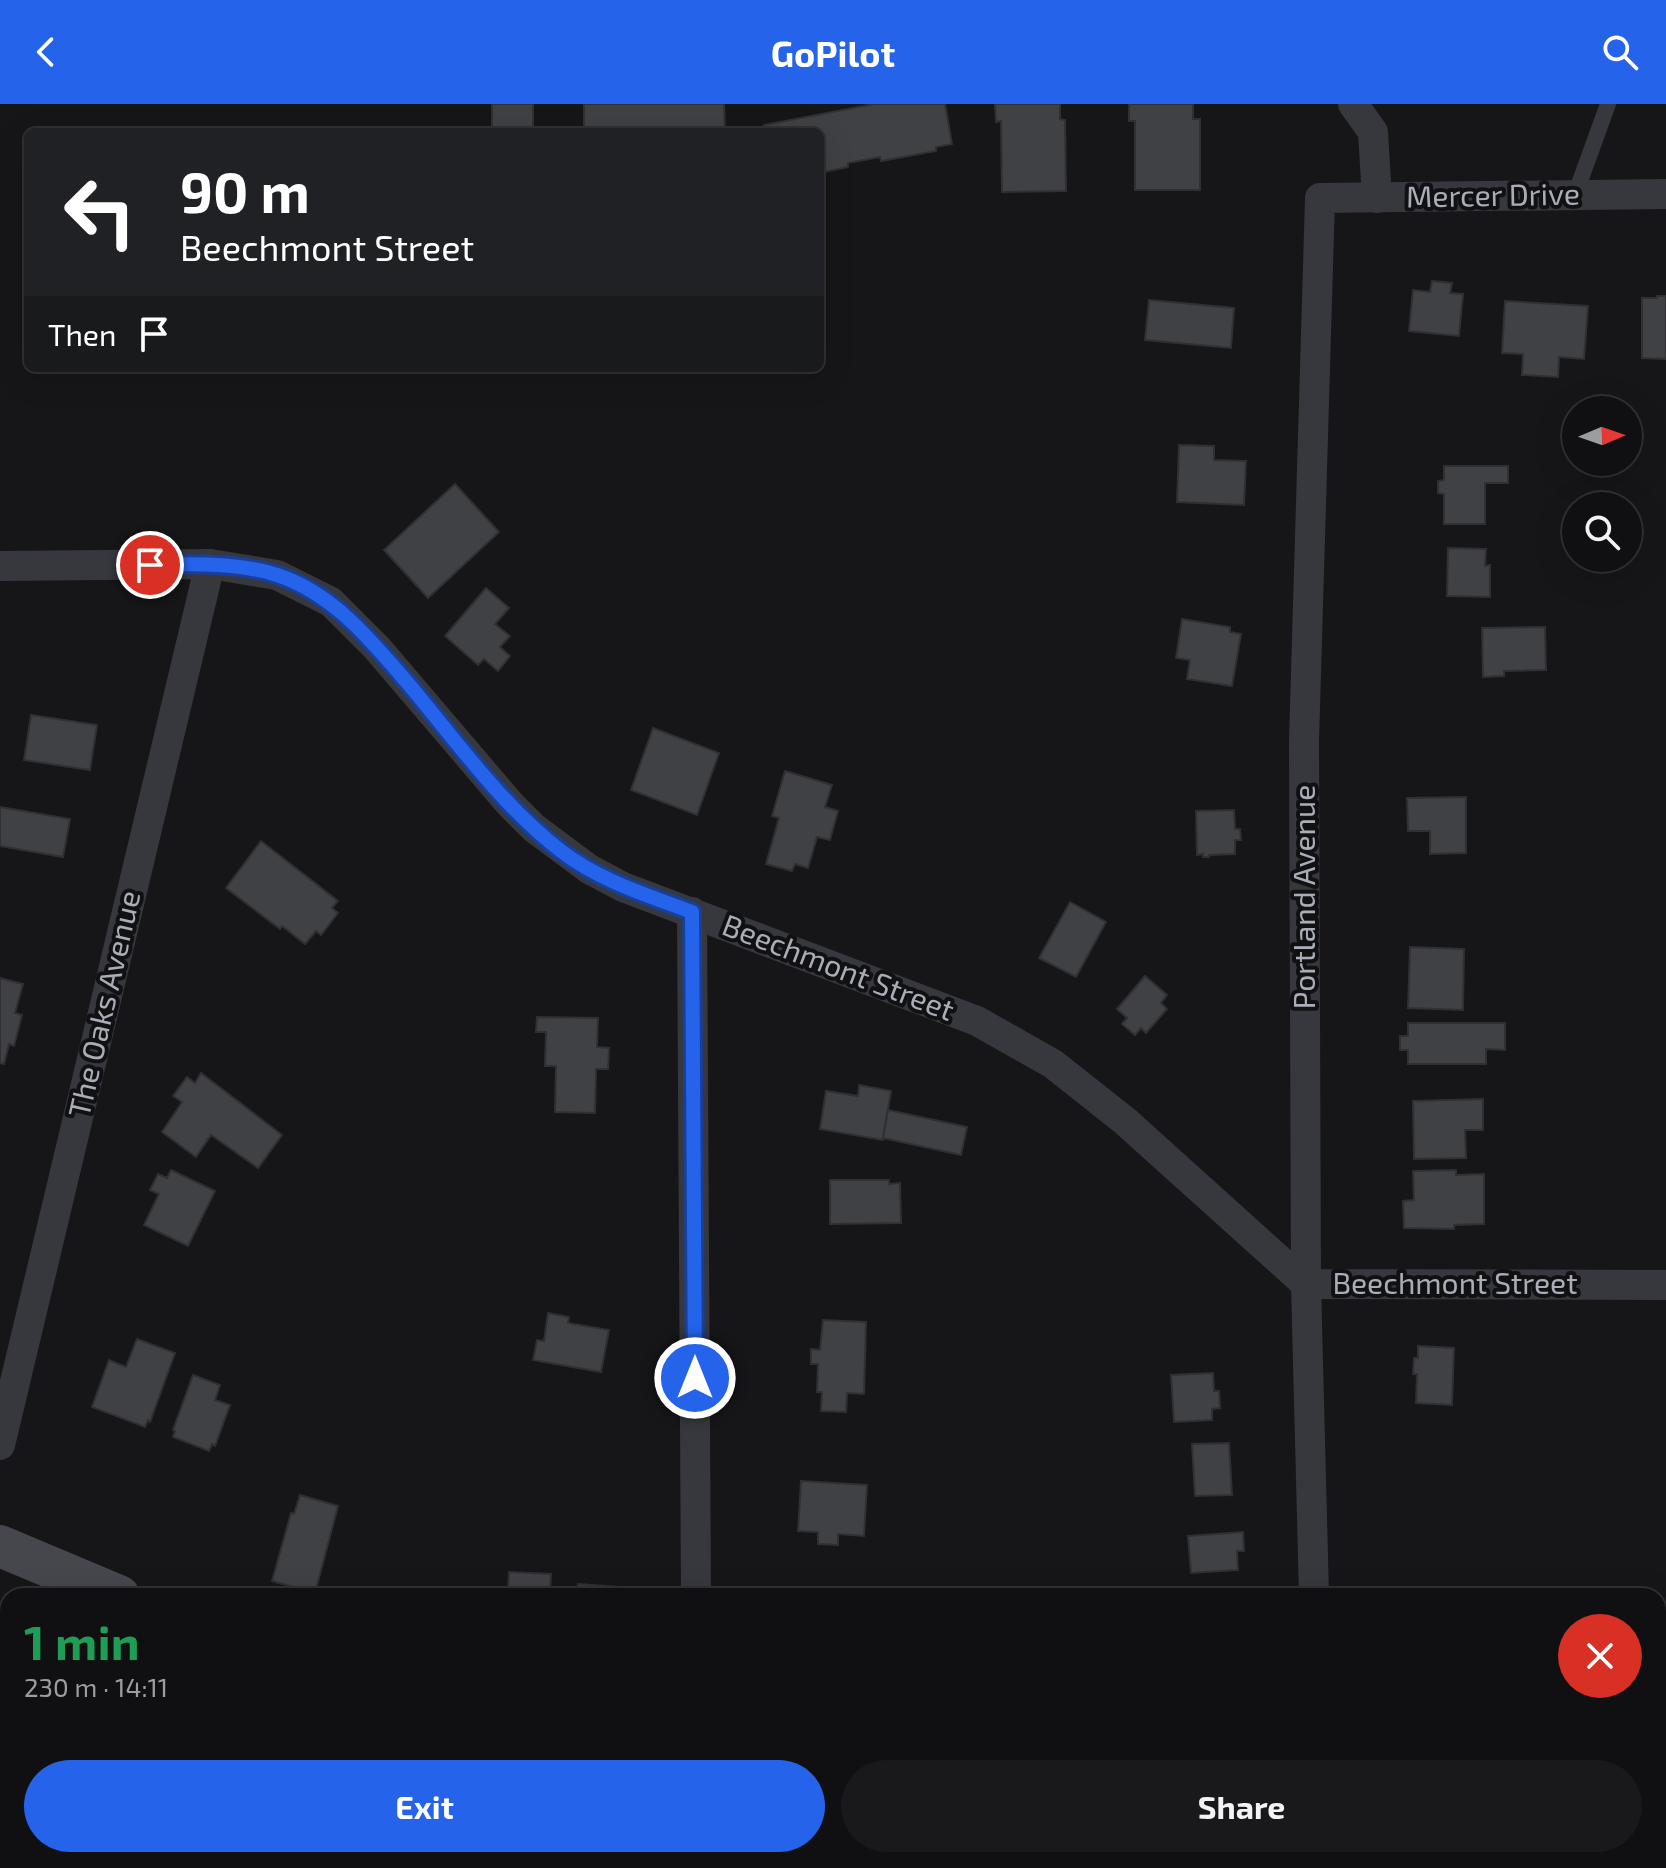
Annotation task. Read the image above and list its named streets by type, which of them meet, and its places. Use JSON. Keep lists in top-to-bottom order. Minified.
{"streets":{"street":["Mercer Drive","Portland Avenue","Beechmont Street","The Oaks Avenue"]},"crossings":[["Mercer Drive","Portland Avenue"],["Portland Avenue","Beechmont Street"],["Beechmont Street","The Oaks Avenue"]],"north":"right","page":{"header":"GoPilot","turn":["90 m","Beechmont Street"],"then":"Then","heading":["1 min","230 m · 14:11"],"buttons":["Exit","Share"]}}
